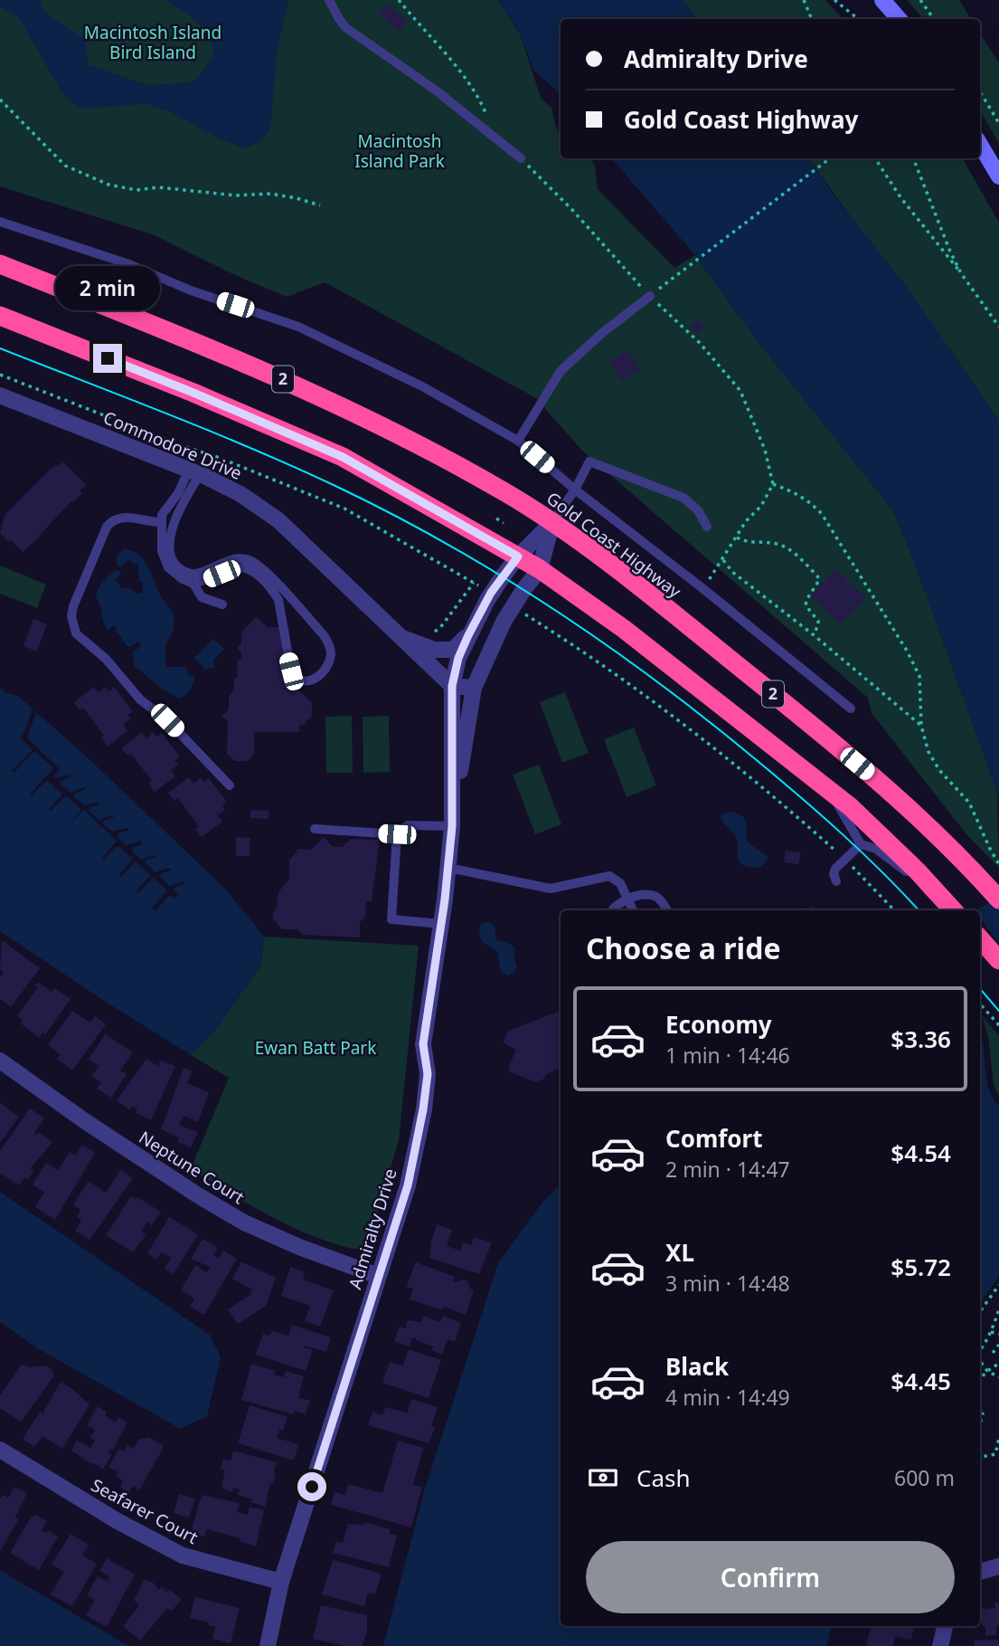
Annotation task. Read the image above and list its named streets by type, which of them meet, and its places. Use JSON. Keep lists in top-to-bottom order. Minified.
{"streets":{"highway":["2","Gold Coast Highway"],"street":["Commodore Drive","Neptune Court","Admiralty Drive","Seafarer Court"]},"crossings":[["2","Admiralty Drive"],["Commodore Drive","Admiralty Drive"],["Gold Coast Highway","Admiralty Drive"],["Neptune Court","Admiralty Drive"],["Admiralty Drive","Seafarer Court"]],"parks":["Macintosh Island Bird Island","Macintosh Island Park","Ewan Batt Park"],"page":{"banner":["Admiralty Drive","Gold Coast Highway"],"bubble":"2 min","heading":"Choose a ride","list":[{"name":"Economy","note":"1 min · 14:46","value":"$3.36"},{"name":"Comfort","note":"2 min · 14:47","value":"$4.54"},{"name":"XL","note":"3 min · 14:48","value":"$5.72"},{"name":"Black","note":"4 min · 14:49","value":"$4.45"}],"pay":["Cash","600 m"],"buttons":"Confirm"}}
